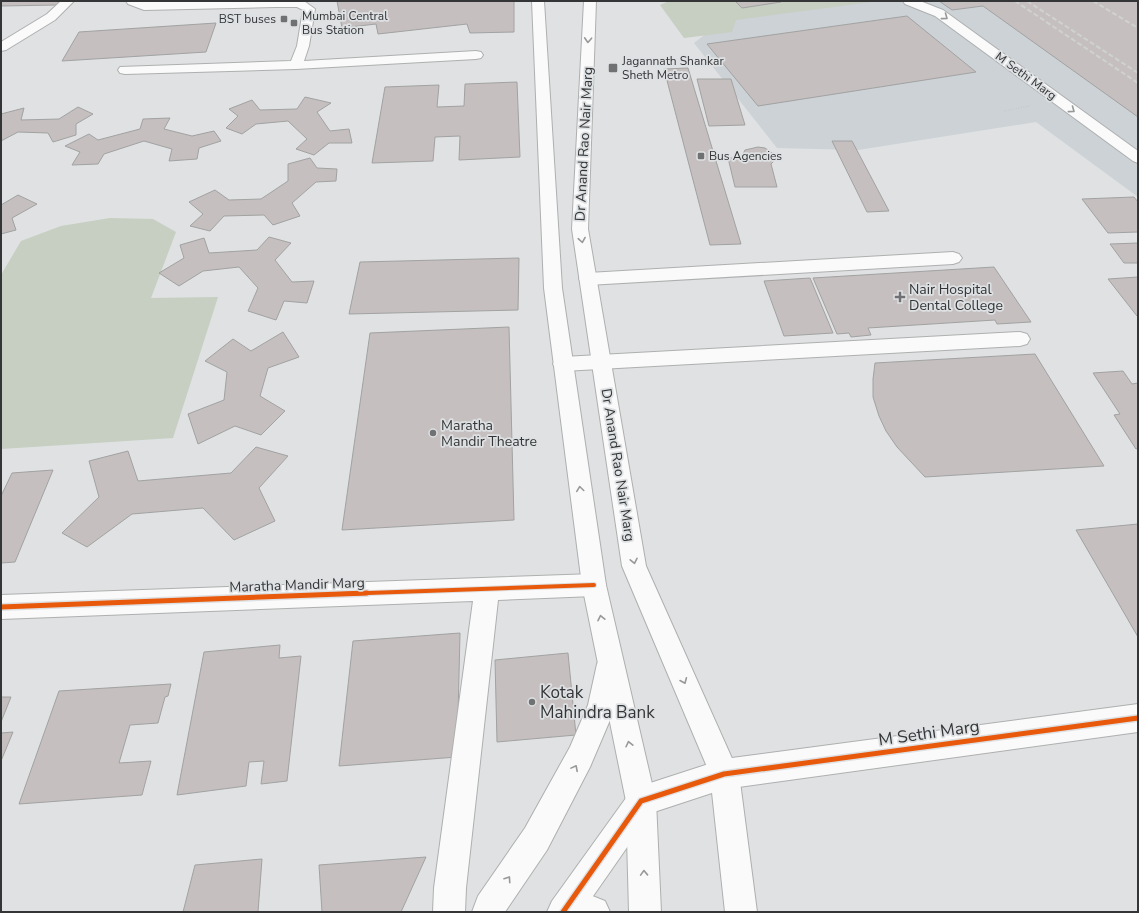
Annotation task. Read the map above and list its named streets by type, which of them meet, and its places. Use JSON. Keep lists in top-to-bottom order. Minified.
{"streets":{"main road":["M Sethi Marg","Dr Anand Rao Nair Marg","Maratha Mandir Marg"]},"crossings":[["M Sethi Marg","Dr Anand Rao Nair Marg"]],"one_way":["M Sethi Marg"],"places":{"transit":["BST buses","Mumbai Central Bus Station","Jagannath Shankar Sheth Metro","Bus Agencies"],"health":["Nair Hospital Dental College"],"other":["Maratha Mandir Theatre","Kotak Mahindra Bank"]}}
